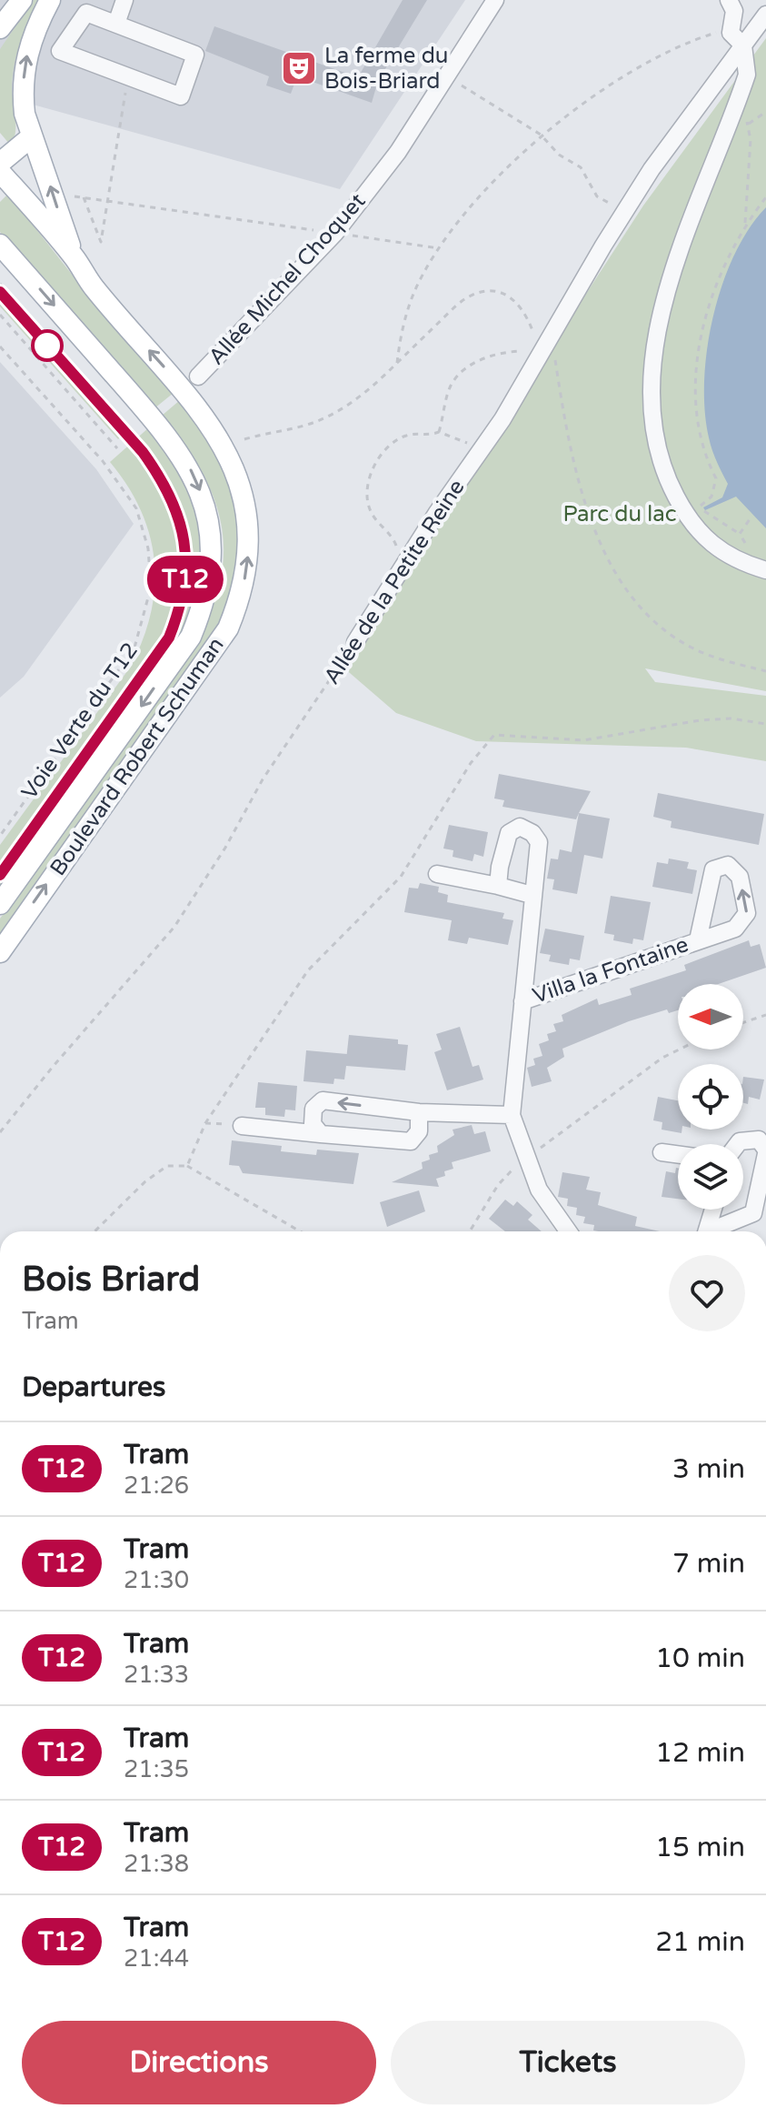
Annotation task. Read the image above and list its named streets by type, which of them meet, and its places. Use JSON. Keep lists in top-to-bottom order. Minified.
{"streets":{"main road":["Boulevard Robert Schuman"],"street":["Allée Michel Choquet","Allée de la Petite Reine","Villa la Fontaine"],"path":["Voie Verte du T12"]},"one_way":["Boulevard Robert Schuman"],"parks":["Parc du lac"],"places":{"theatre":["La ferme du Bois-Briard"]},"lines":["tram line T12"],"north":"left","page":{"on_map":"T12","heading":[["Bois Briard","Tram"],"Departures"],"list":[{"mark":"T12","name":"Tram","note":"21:26","value":"3 min"},{"mark":"T12","name":"Tram","note":"21:30","value":"7 min"},{"mark":"T12","name":"Tram","note":"21:33","value":"10 min"},{"mark":"T12","name":"Tram","note":"21:35","value":"12 min"},{"mark":"T12","name":"Tram","note":"21:38","value":"15 min"},{"mark":"T12","name":"Tram","note":"21:44","value":"21 min"}],"buttons":["Directions","Tickets"]}}
